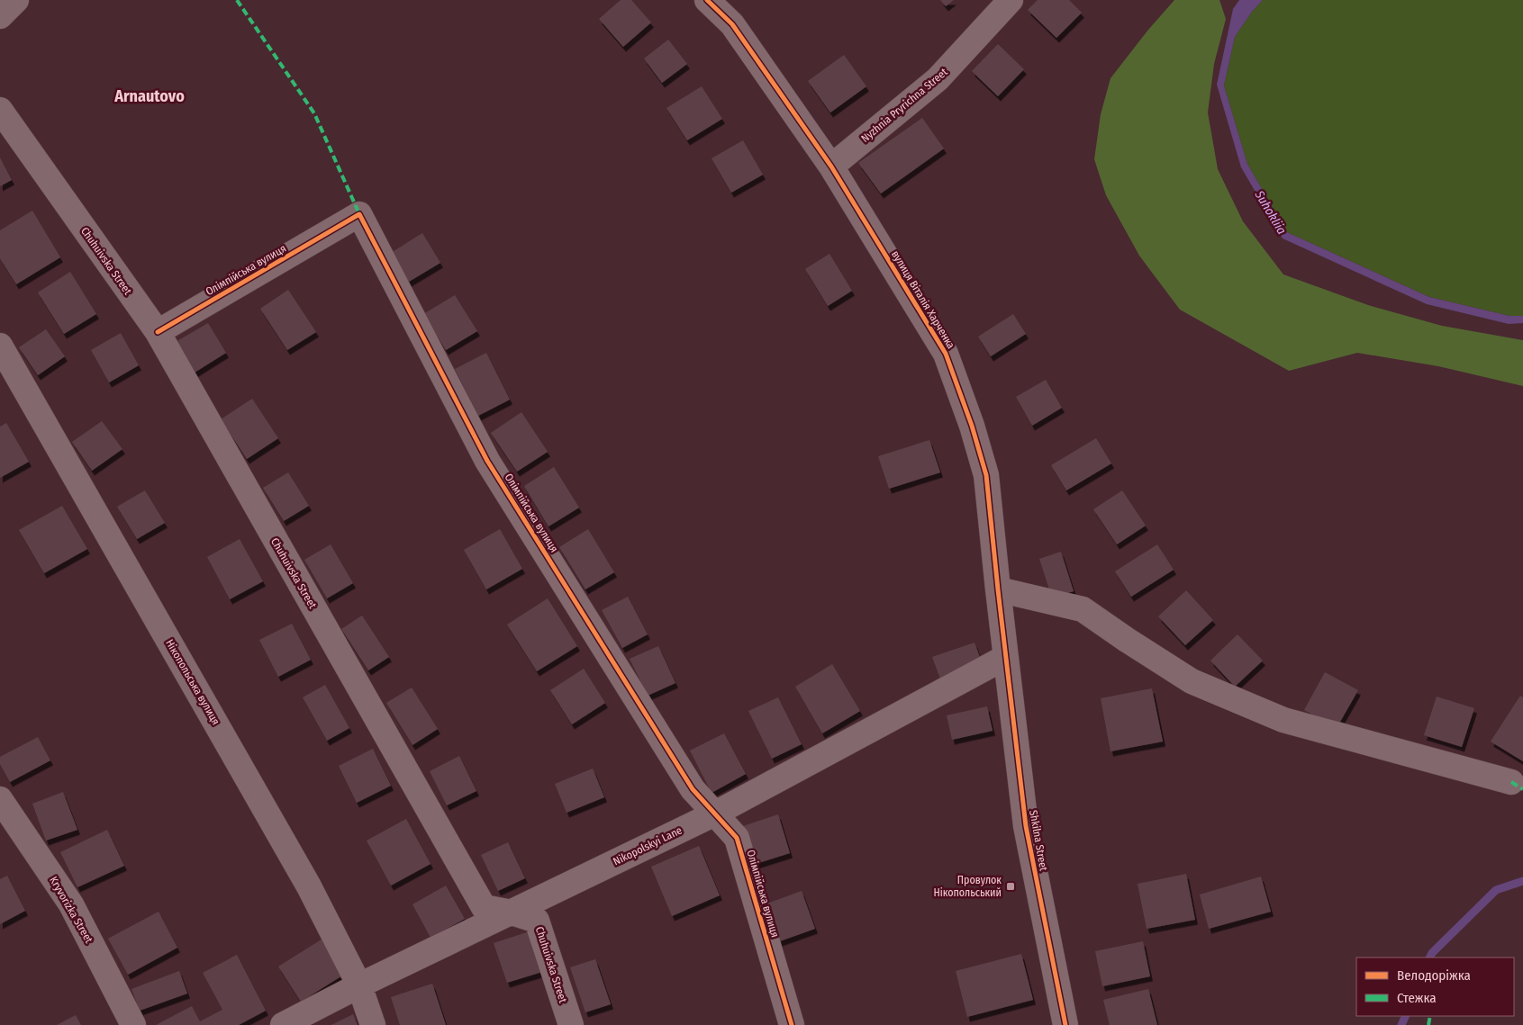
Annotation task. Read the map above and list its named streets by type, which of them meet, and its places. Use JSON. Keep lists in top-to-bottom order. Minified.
{"streets":{"street":["Nyzhnia Pryrichna Street","Chuhuivska Street","Олімпійська вулиця","вулиця Віталія Харченка","Нікопольська вулиця","Shkilna Street","Nikopolskyi Lane","Kryvorizka Street"]},"crossings":[["Nyzhnia Pryrichna Street","вулиця Віталія Харченка"],["Chuhuivska Street","Олімпійська вулиця"],["Chuhuivska Street","Nikopolskyi Lane"],["Олімпійська вулиця","Nikopolskyi Lane"],["вулиця Віталія Харченка","Shkilna Street"],["вулиця Віталія Харченка","Nikopolskyi Lane"],["Нікопольська вулиця","Nikopolskyi Lane"],["Shkilna Street","Nikopolskyi Lane"]],"districts":["Arnautovo"],"water":["Suhokliia"],"places":{"transit":["Провулок Нікопольський"]},"legend":["Велодоріжка","Стежка"]}
